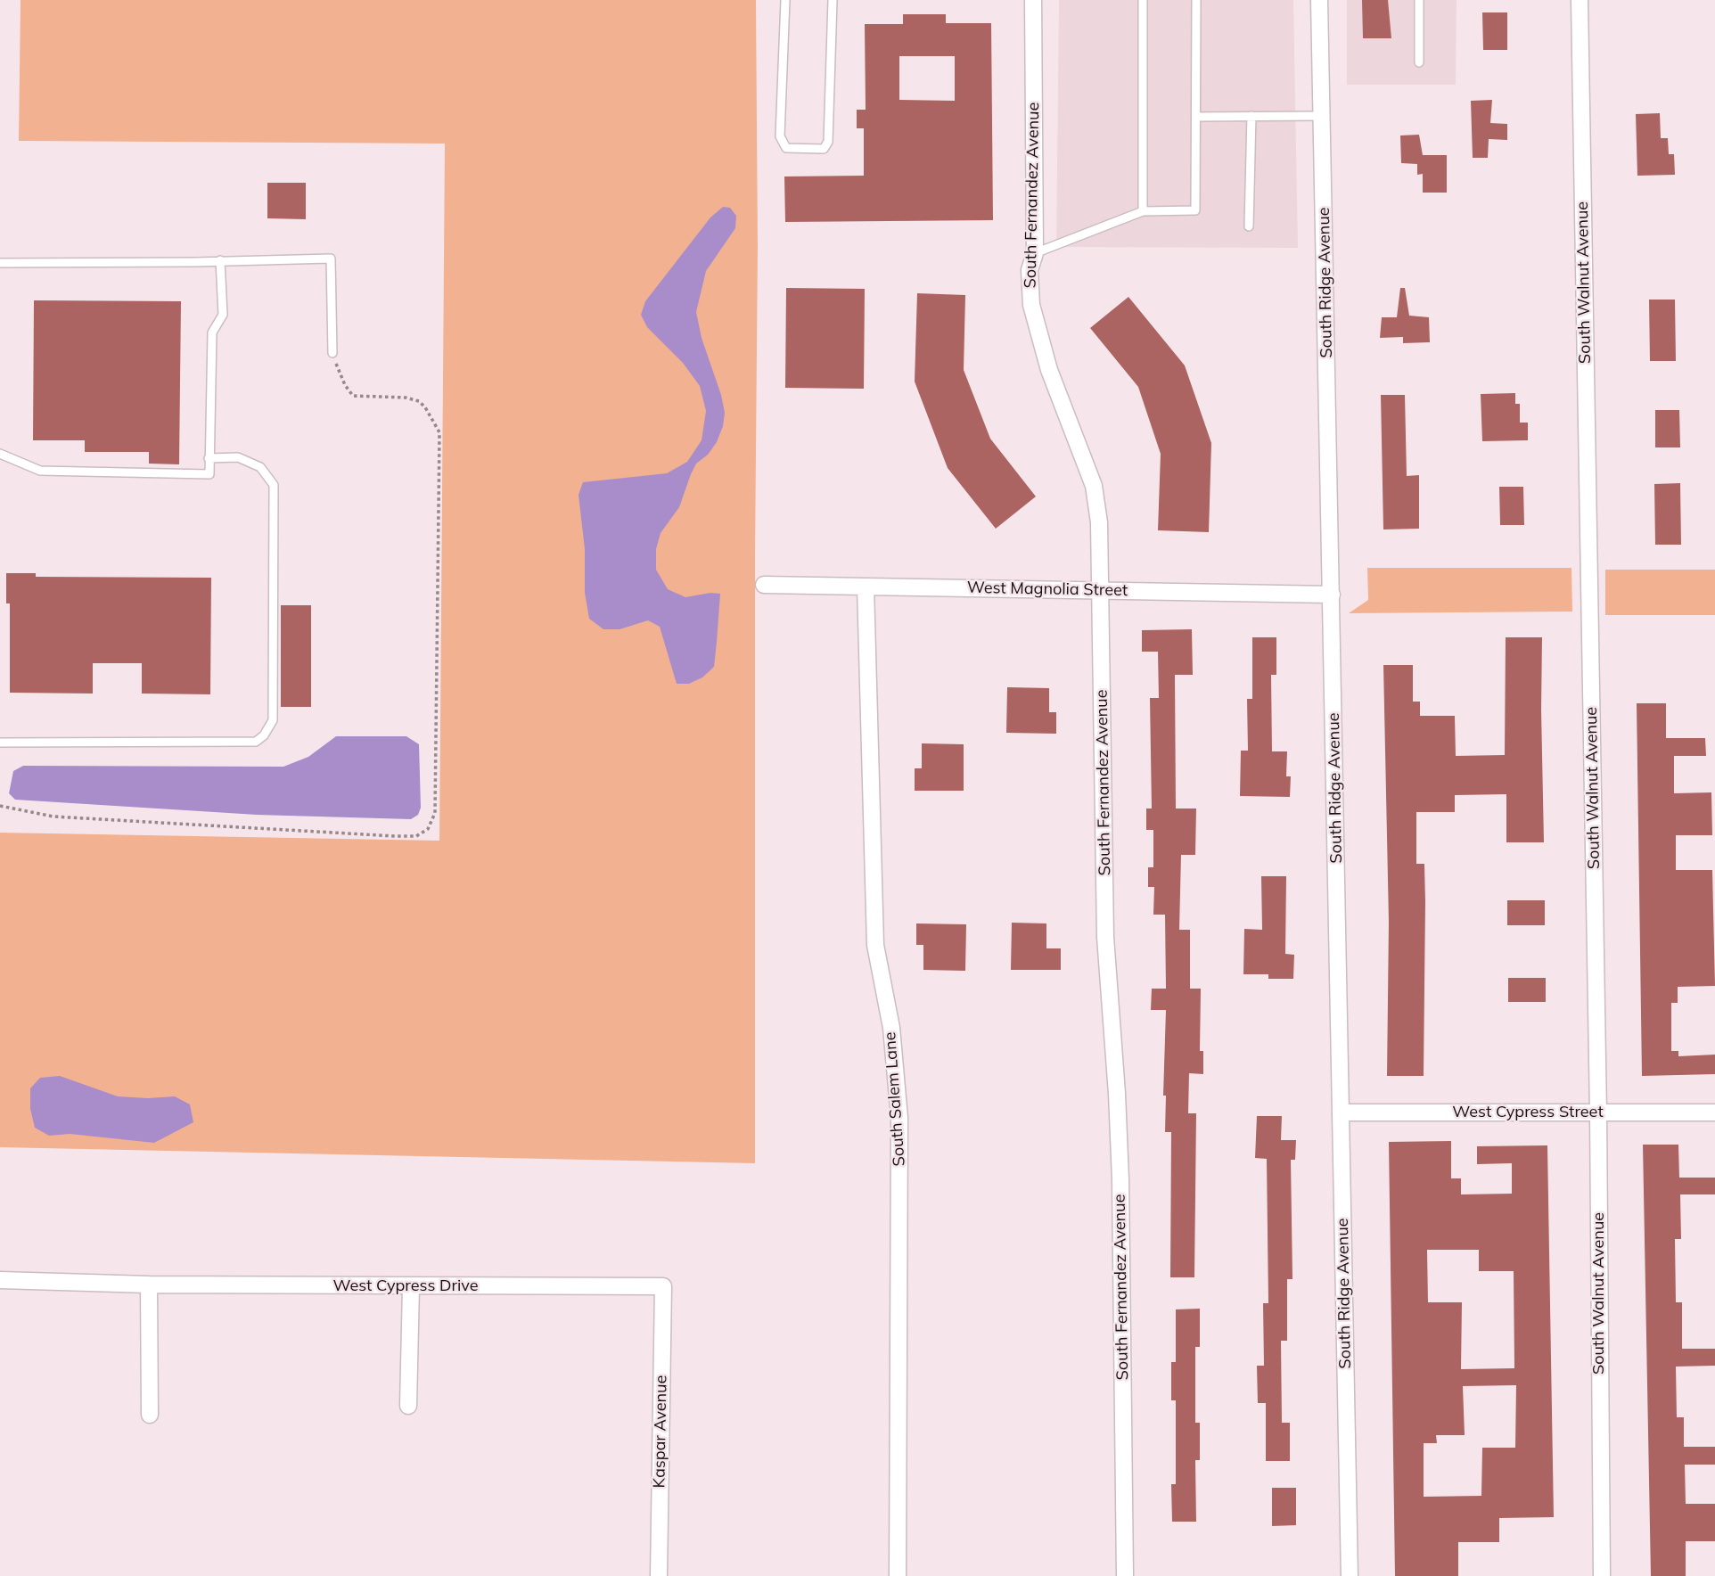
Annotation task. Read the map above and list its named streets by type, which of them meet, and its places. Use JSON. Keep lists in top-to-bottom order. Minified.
{"streets":{"street":["South Fernandez Avenue","South Ridge Avenue","South Walnut Avenue","West Magnolia Street","South Salem Lane","West Cypress Street","West Cypress Drive","Kaspar Avenue"]},"crossings":[["South Fernandez Avenue","West Magnolia Street"],["South Ridge Avenue","West Magnolia Street"],["South Ridge Avenue","West Cypress Street"],["South Walnut Avenue","West Cypress Street"],["West Magnolia Street","South Salem Lane"],["West Cypress Drive","Kaspar Avenue"]]}
